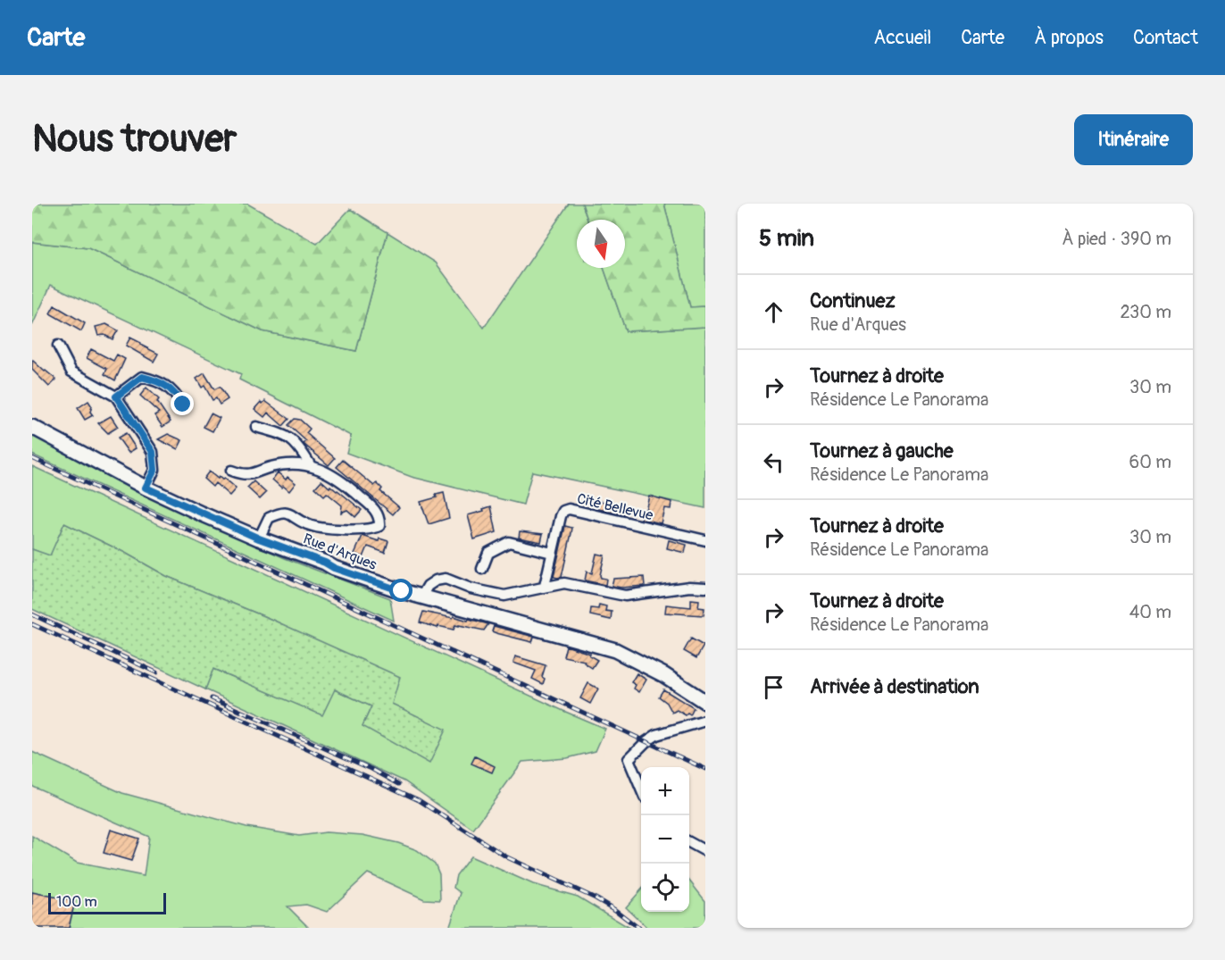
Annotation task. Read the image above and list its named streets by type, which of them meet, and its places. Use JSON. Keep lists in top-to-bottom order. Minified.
{"streets":{"main road":["Rue d'Arques"],"street":["Cité Bellevue"]},"scale_bar":"100 m","north":"bottom","page":{"header":"Carte","nav":["Accueil","Carte","À propos","Contact"],"buttons":"Itinéraire","title":"Nous trouver","heading":["5 min","À pied · 390 m"],"list":[["Continuez","Rue d'Arques","230 m"],["Tournez à droite","Résidence Le Panorama","30 m"],["Tournez à gauche","Résidence Le Panorama","60 m"],["Tournez à droite","Résidence Le Panorama","30 m"],["Tournez à droite","Résidence Le Panorama","40 m"],"Arrivée à destination"],"map_buttons":["+","−"],"scale":"100 m"}}
